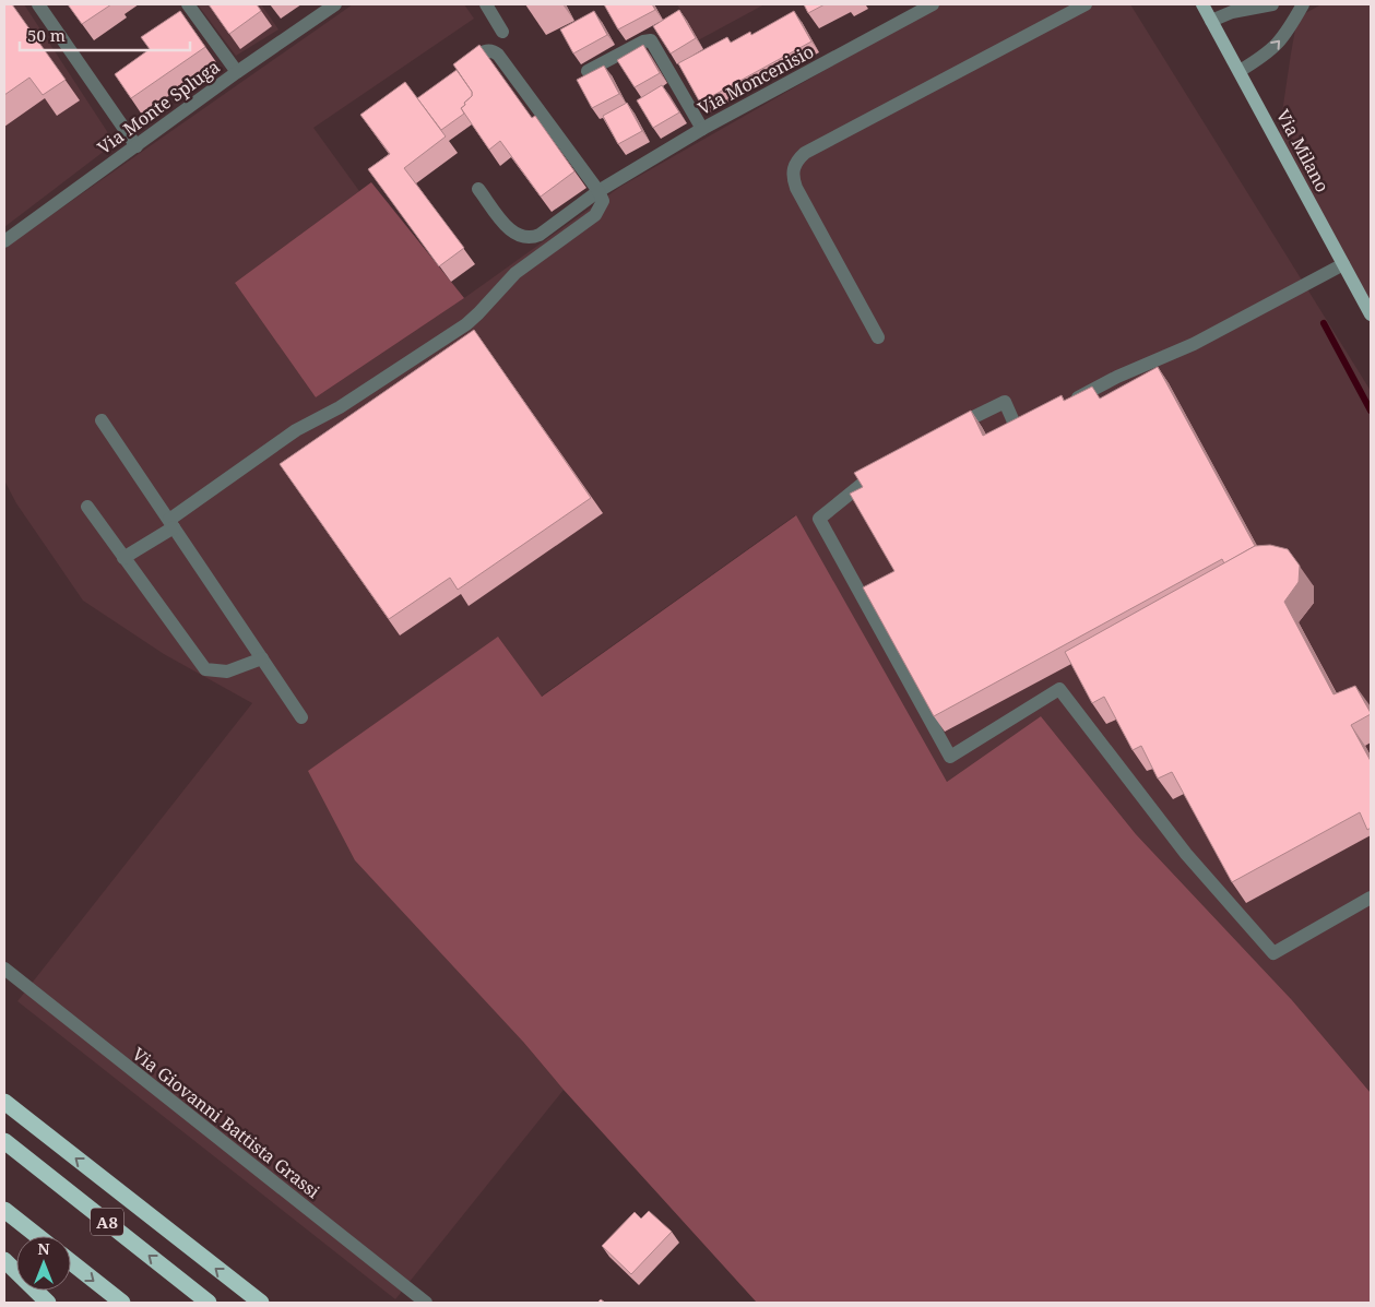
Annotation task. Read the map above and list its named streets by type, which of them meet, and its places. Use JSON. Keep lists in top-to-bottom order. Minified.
{"streets":{"highway":["A8"],"main road":["Via Milano"],"street":["Via Moncenisio","Via Monte Spluga","Via Giovanni Battista Grassi"]},"scale_bar":"50 m","north":"top"}
